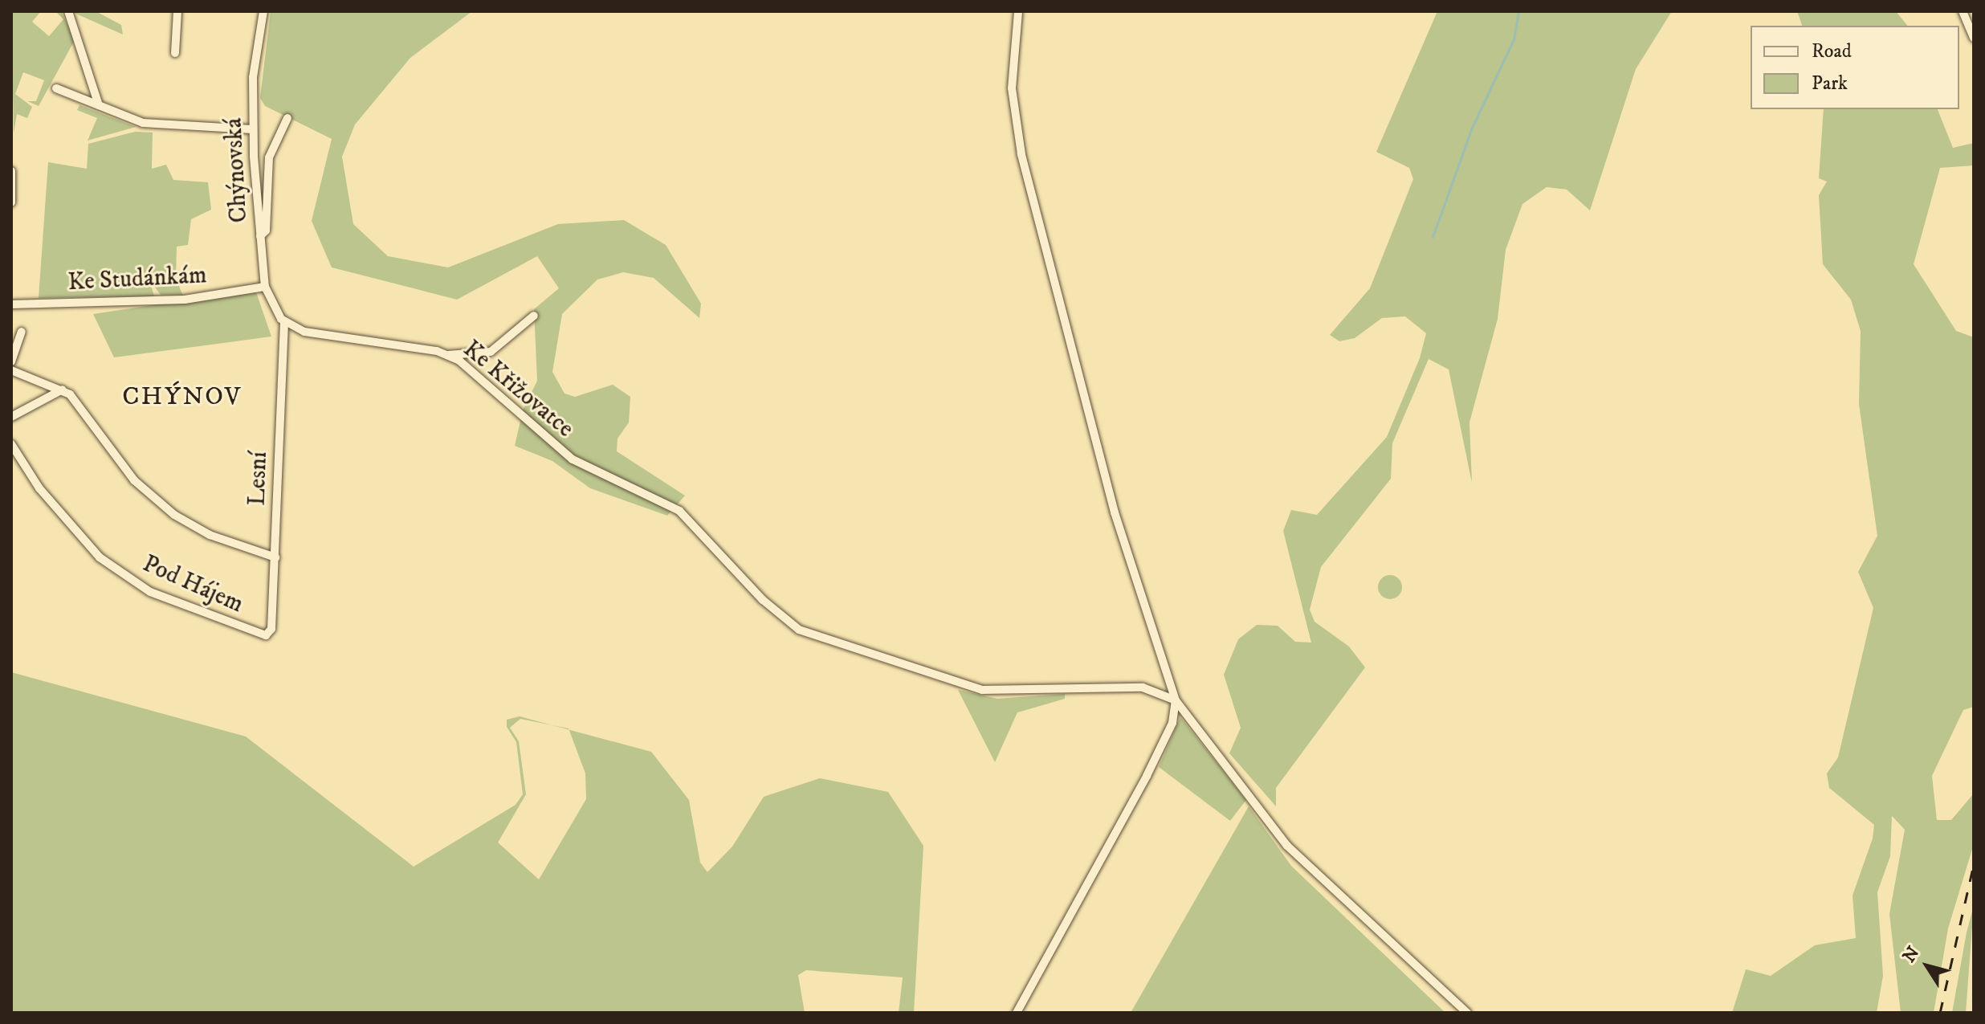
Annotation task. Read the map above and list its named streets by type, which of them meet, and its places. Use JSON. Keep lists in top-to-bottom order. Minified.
{"streets":{"street":["Chýnovská","Ke Studánkám","Ke Křižovatce","Lesní","Pod Hájem"]},"crossings":[["Chýnovská","Ke Studánkám"],["Chýnovská","Ke Křižovatce"],["Chýnovská","Lesní"],["Ke Křižovatce","Lesní"],["Lesní","Pod Hájem"]],"districts":["CHÝNOV"],"legend":["Road","Park"],"north":"top left"}
